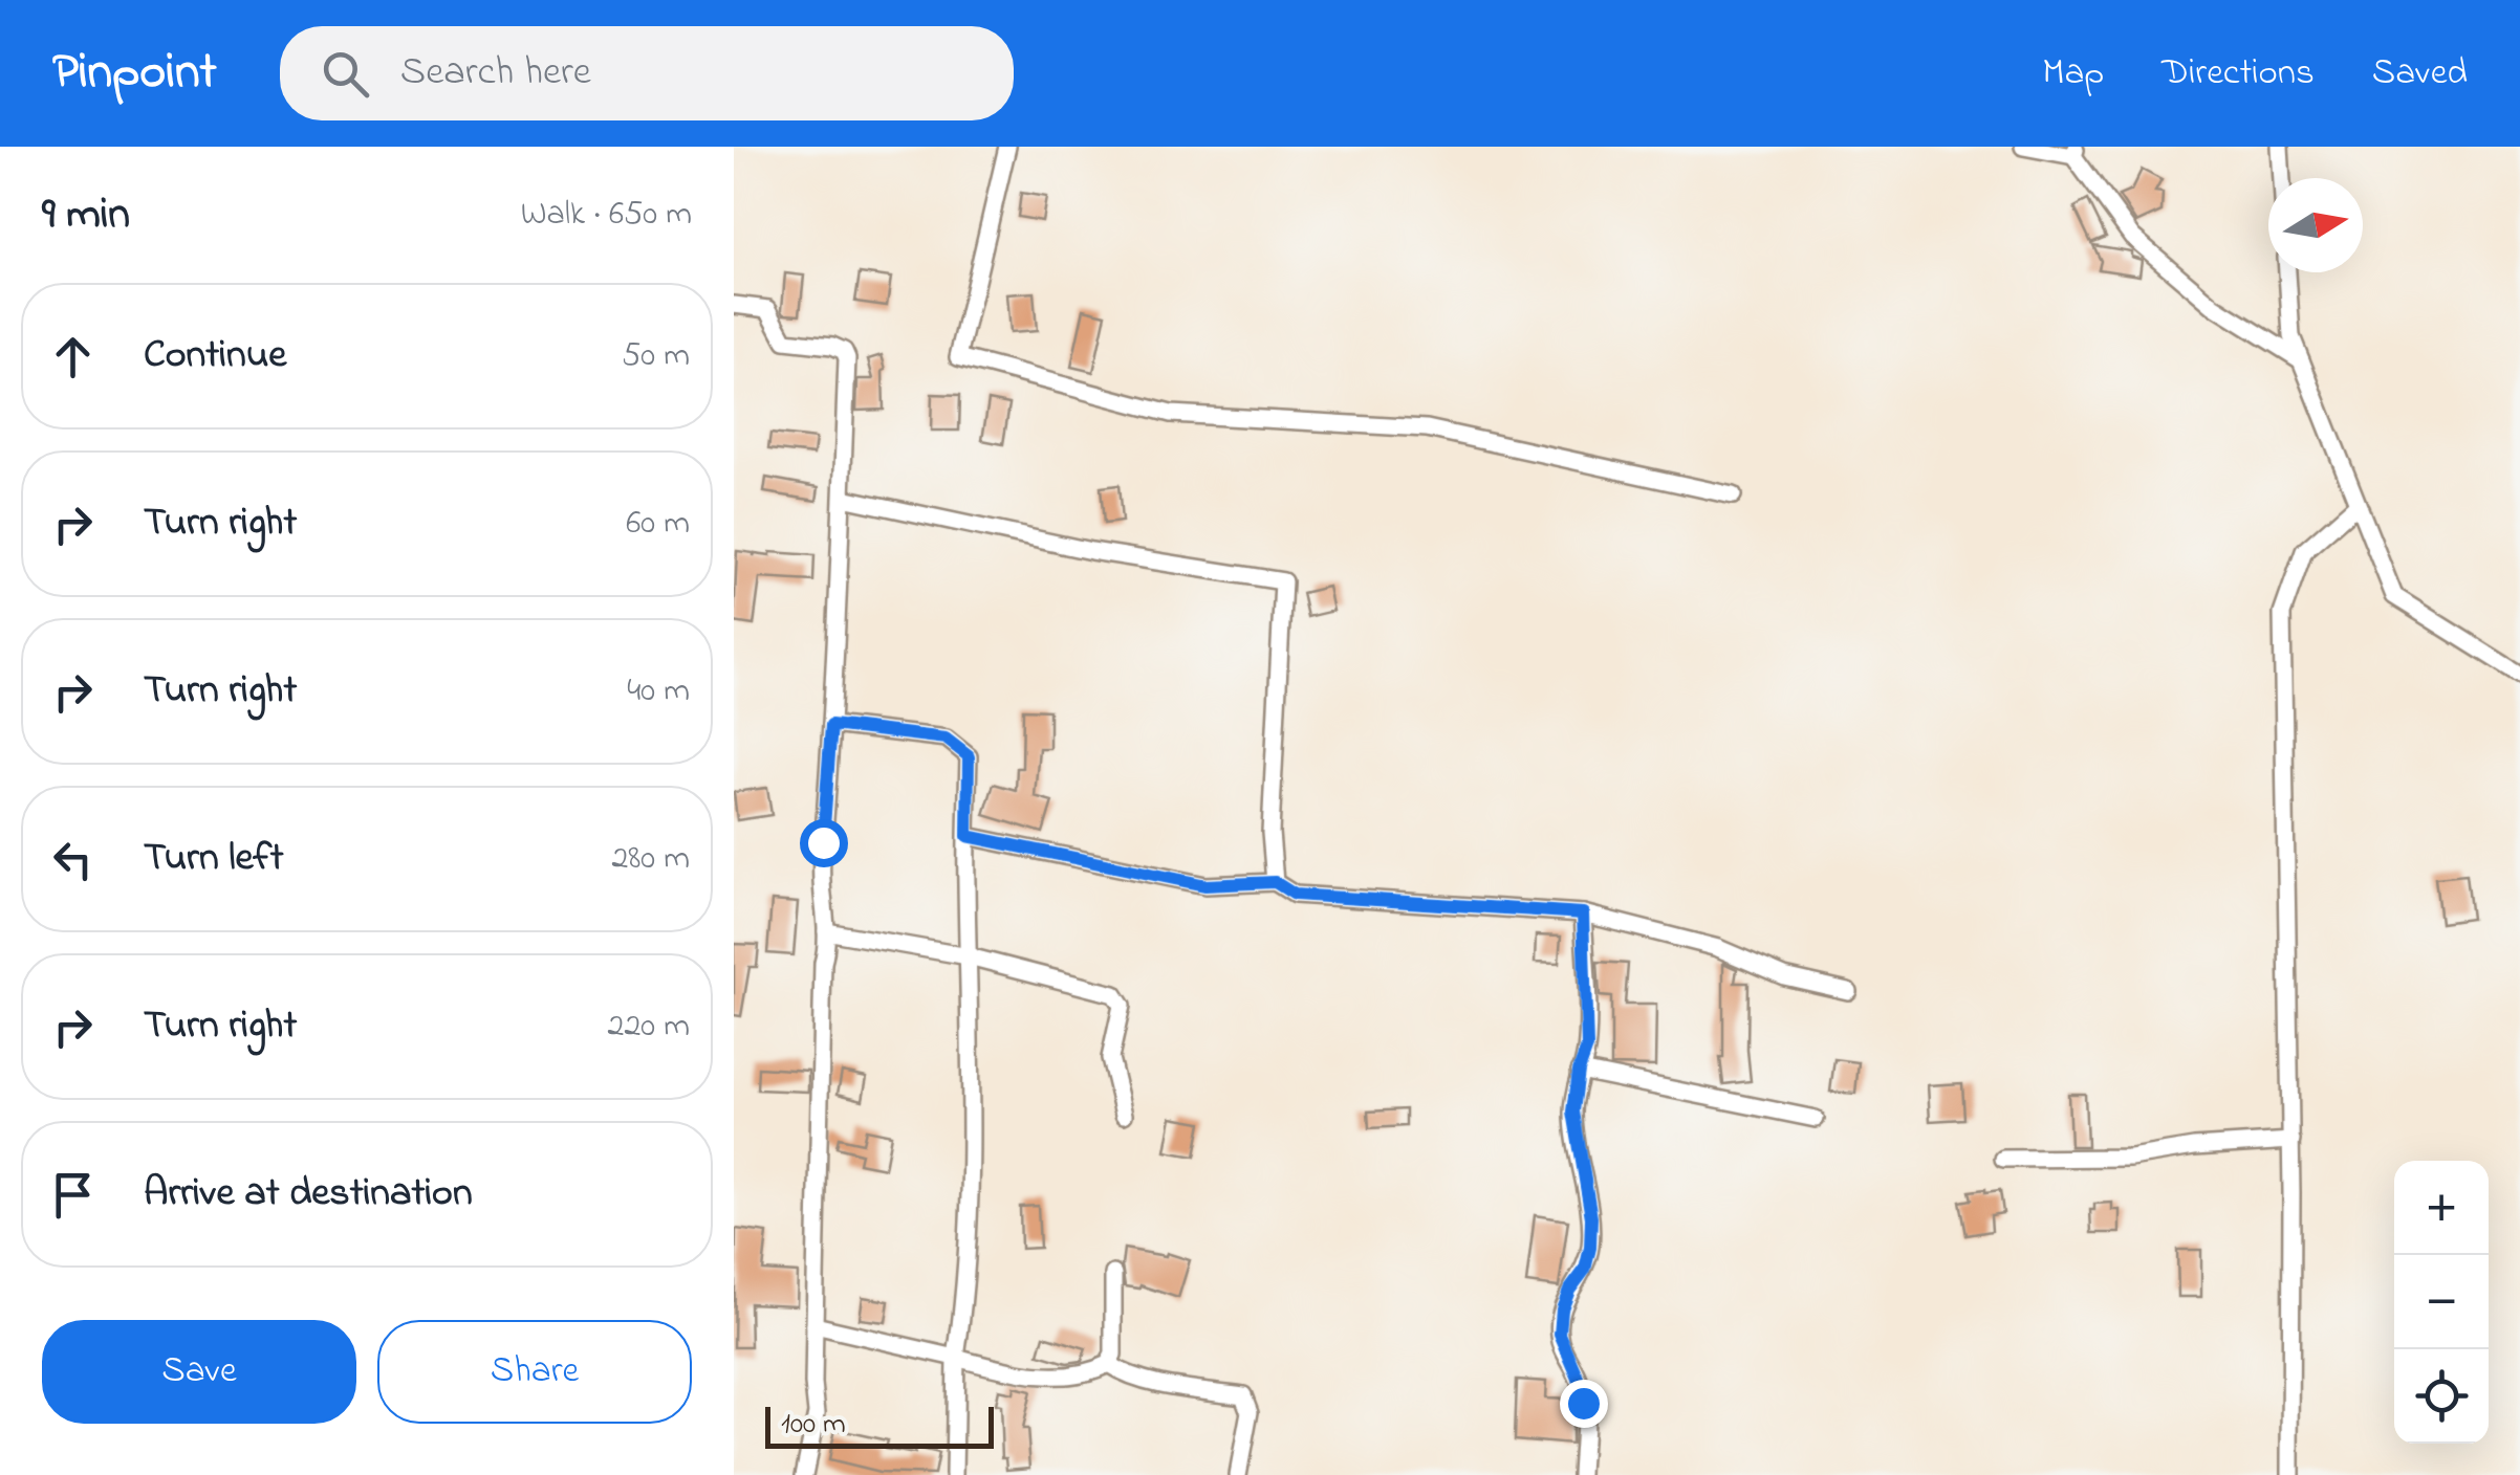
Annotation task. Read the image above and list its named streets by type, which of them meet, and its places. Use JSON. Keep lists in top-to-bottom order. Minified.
{"scale_bar":"100 m","north":"right","page":{"header":"Pinpoint","search":"Search here","nav":["Map","Directions","Saved"],"heading":["9 min","Walk · 650 m"],"list":[["Continue","50 m"],["Turn right","60 m"],["Turn right","40 m"],["Turn left","280 m"],["Turn right","220 m"],"Arrive at destination"],"map_buttons":["+","−"],"buttons":["Save","Share"],"scale":"100 m"}}
